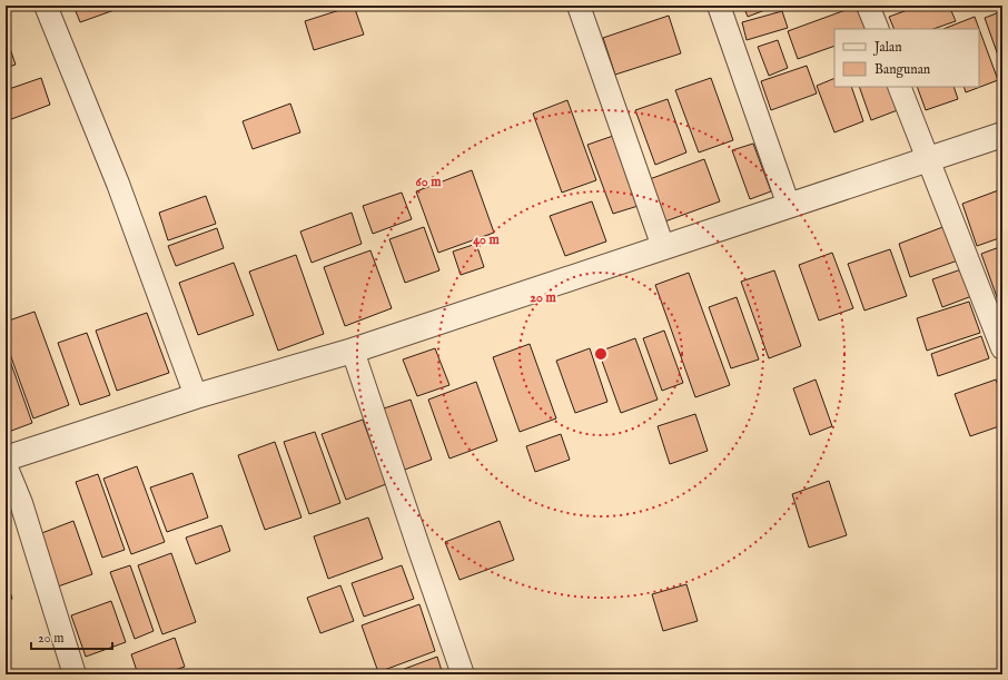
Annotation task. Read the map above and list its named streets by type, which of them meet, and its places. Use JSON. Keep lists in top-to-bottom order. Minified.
{"legend":["Jalan","Bangunan"],"scale_bar":"20 m","rings":["60 m","40 m","20 m"]}
